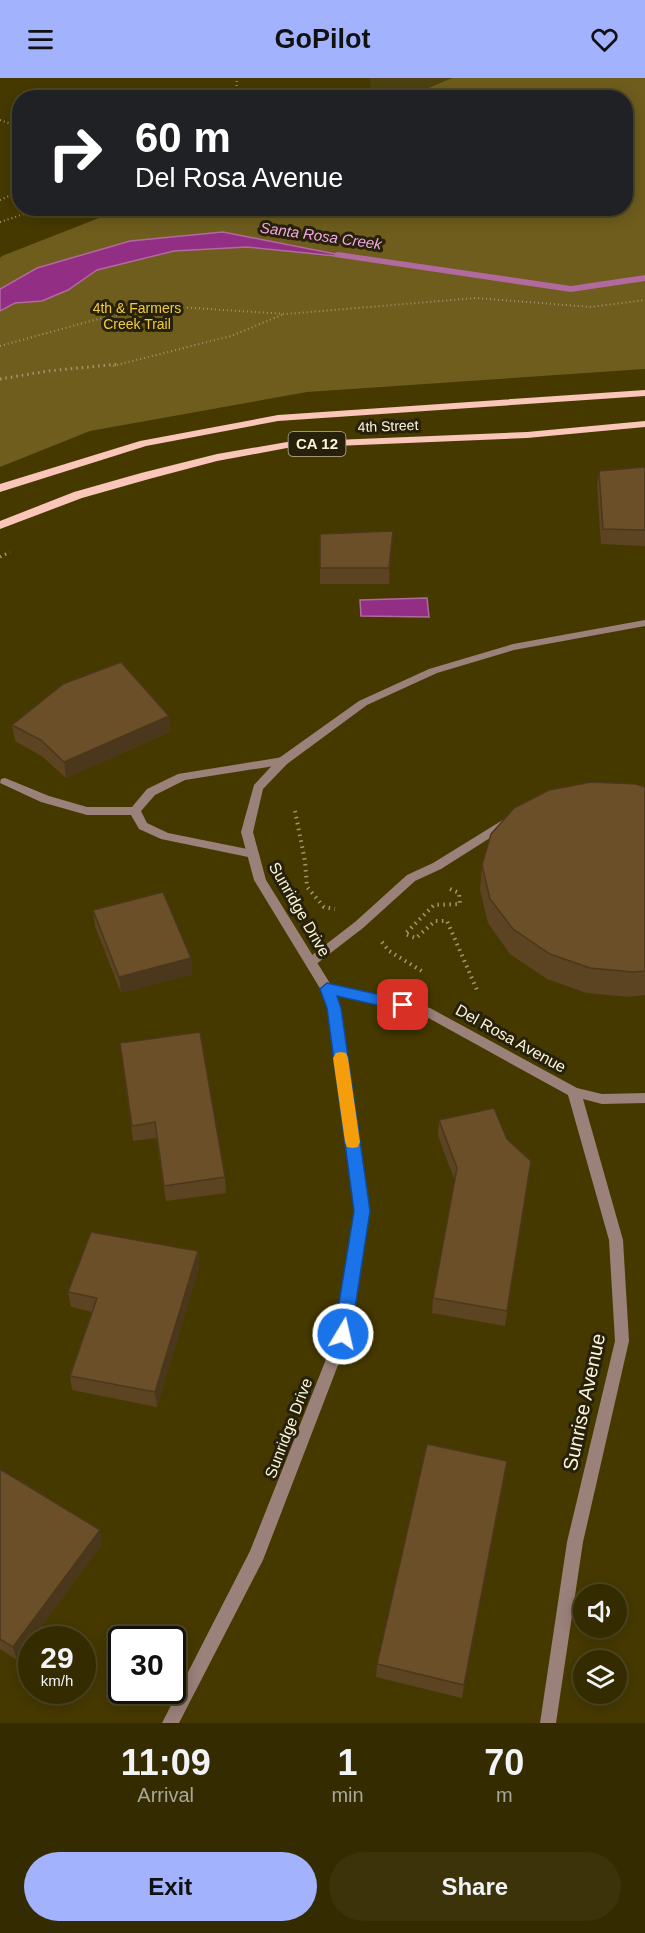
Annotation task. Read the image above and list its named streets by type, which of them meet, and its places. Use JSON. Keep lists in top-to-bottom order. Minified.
{"streets":{"main road":["4th Street","CA 12"],"street":["Sunridge Drive","Del Rosa Avenue","Sunrise Avenue"]},"crossings":[["Sunridge Drive","Del Rosa Avenue"],["Del Rosa Avenue","Sunrise Avenue"]],"water":["Santa Rosa Creek"],"parks":["4th & Farmers Creek Trail"],"page":{"header":"GoPilot","turn":["60 m","Del Rosa Avenue"],"speed":"29 km/h","limit":"30","eta":["11:09","Arrival","1","min","70","m"],"buttons":["Exit","Share"]}}
